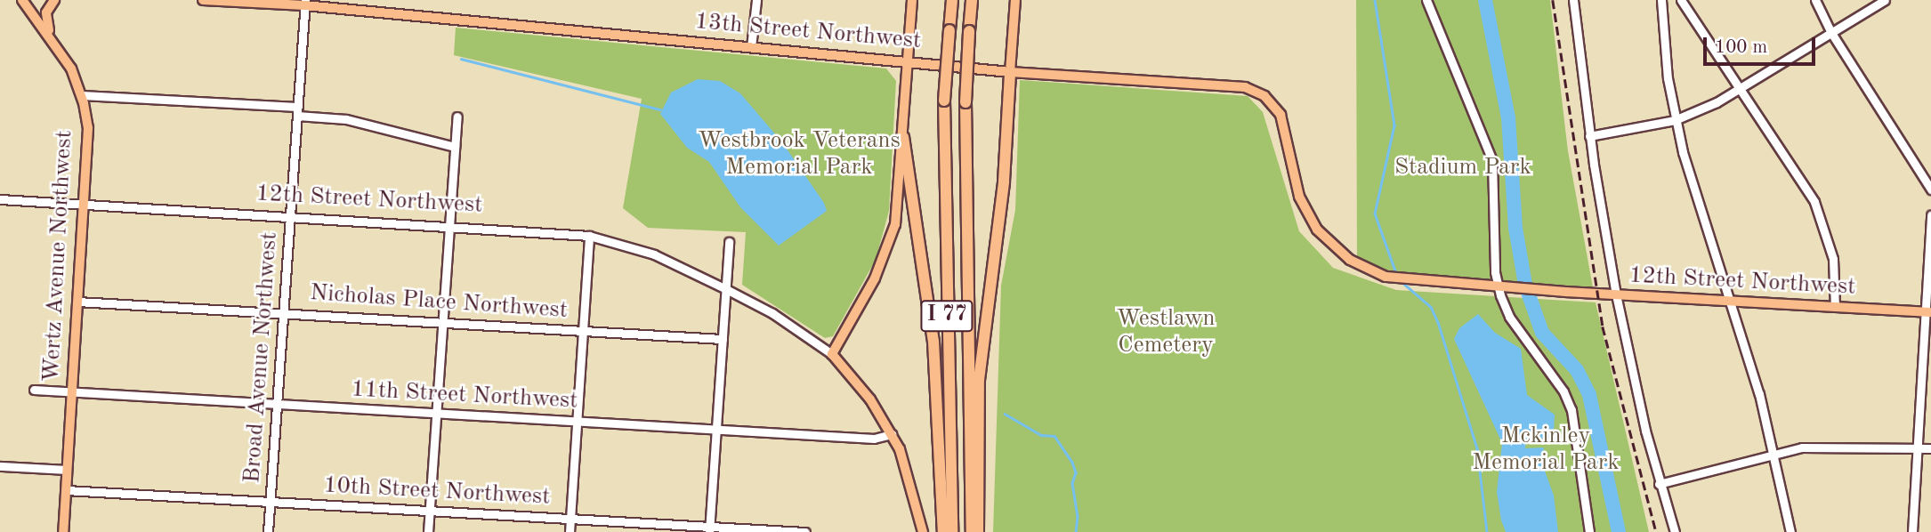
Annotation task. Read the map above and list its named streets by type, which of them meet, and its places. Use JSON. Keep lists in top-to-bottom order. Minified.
{"streets":{"highway":["I 77"],"main road":["13th Street Northwest","12th Street Northwest","Wertz Avenue Northwest"],"street":["Nicholas Place Northwest","Broad Avenue Northwest","11th Street Northwest","10th Street Northwest"]},"crossings":[["13th Street Northwest","12th Street Northwest"],["13th Street Northwest","Broad Avenue Northwest"],["12th Street Northwest","Wertz Avenue Northwest"],["12th Street Northwest","Broad Avenue Northwest"],["Wertz Avenue Northwest","Nicholas Place Northwest"],["Wertz Avenue Northwest","11th Street Northwest"],["Wertz Avenue Northwest","10th Street Northwest"],["Nicholas Place Northwest","Broad Avenue Northwest"],["Broad Avenue Northwest","11th Street Northwest"],["Broad Avenue Northwest","10th Street Northwest"]],"parks":["Westbrook Veterans Memorial Park","Stadium Park","Westlawn Cemetery","Mckinley Memorial Park"],"scale_bar":"100 m"}
